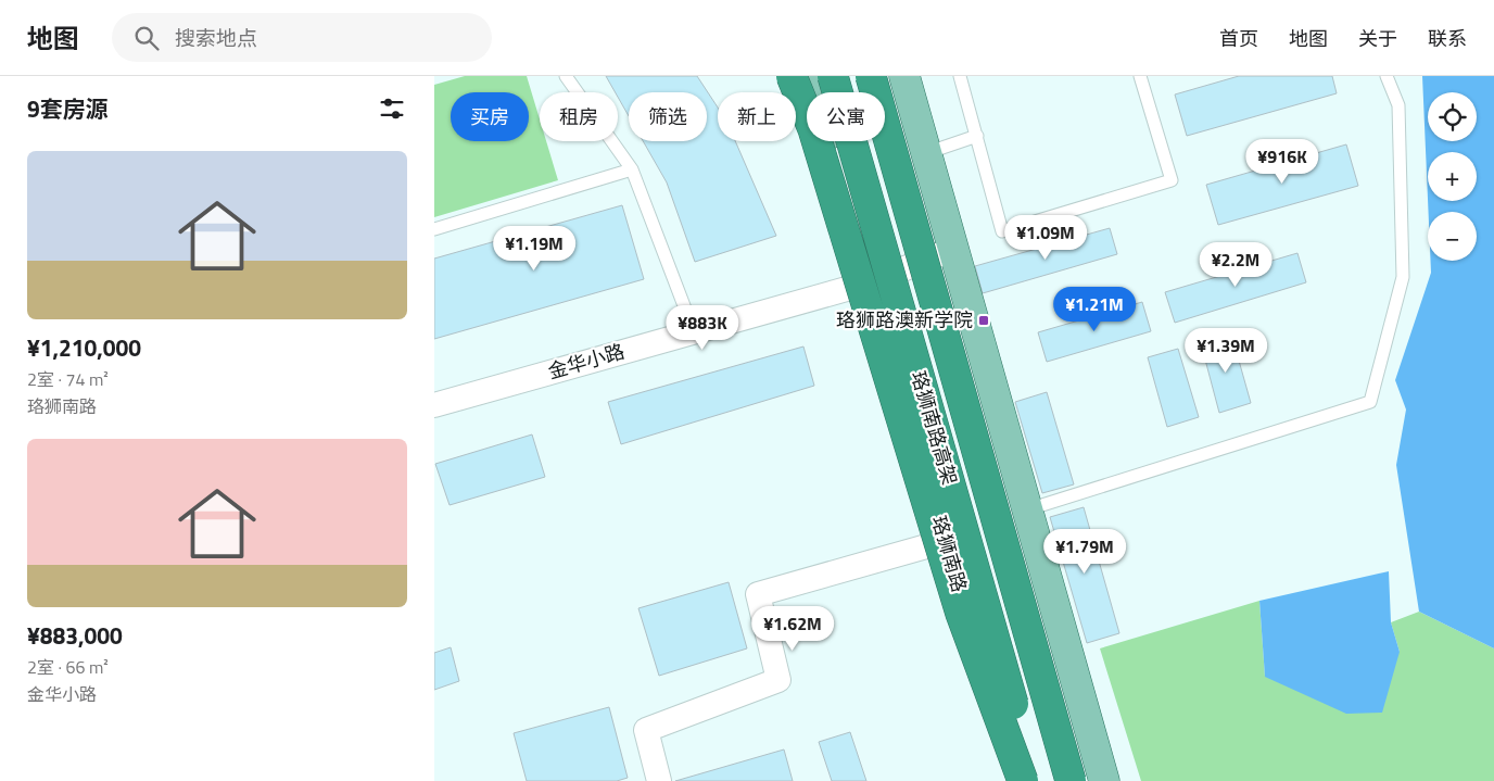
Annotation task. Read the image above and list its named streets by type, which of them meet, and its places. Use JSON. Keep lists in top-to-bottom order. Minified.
{"streets":{"highway":["珞狮南路高架"],"main road":["珞狮南路"],"street":["金华小路"]},"crossings":[["金华小路","珞狮南路"]],"places":{"transit":["珞狮路澳新学院"]},"page":{"header":"地图","search":"搜索地点","nav":["首页","地图","关于","联系"],"heading":"9套房源","map_buttons":["+","−"],"chip":["买房","租房","筛选","新上","公寓"],"price":["¥916K","¥1.09M","¥1.19M","¥2.2M","¥1.21M","¥883K","¥1.39M","¥1.79M","¥1.62M"],"list":[{"name":"¥1,210,000","note":"2室 · 74 m² · 珞狮南路"},{"name":"¥883,000","note":"2室 · 66 m² · 金华小路"}]}}
